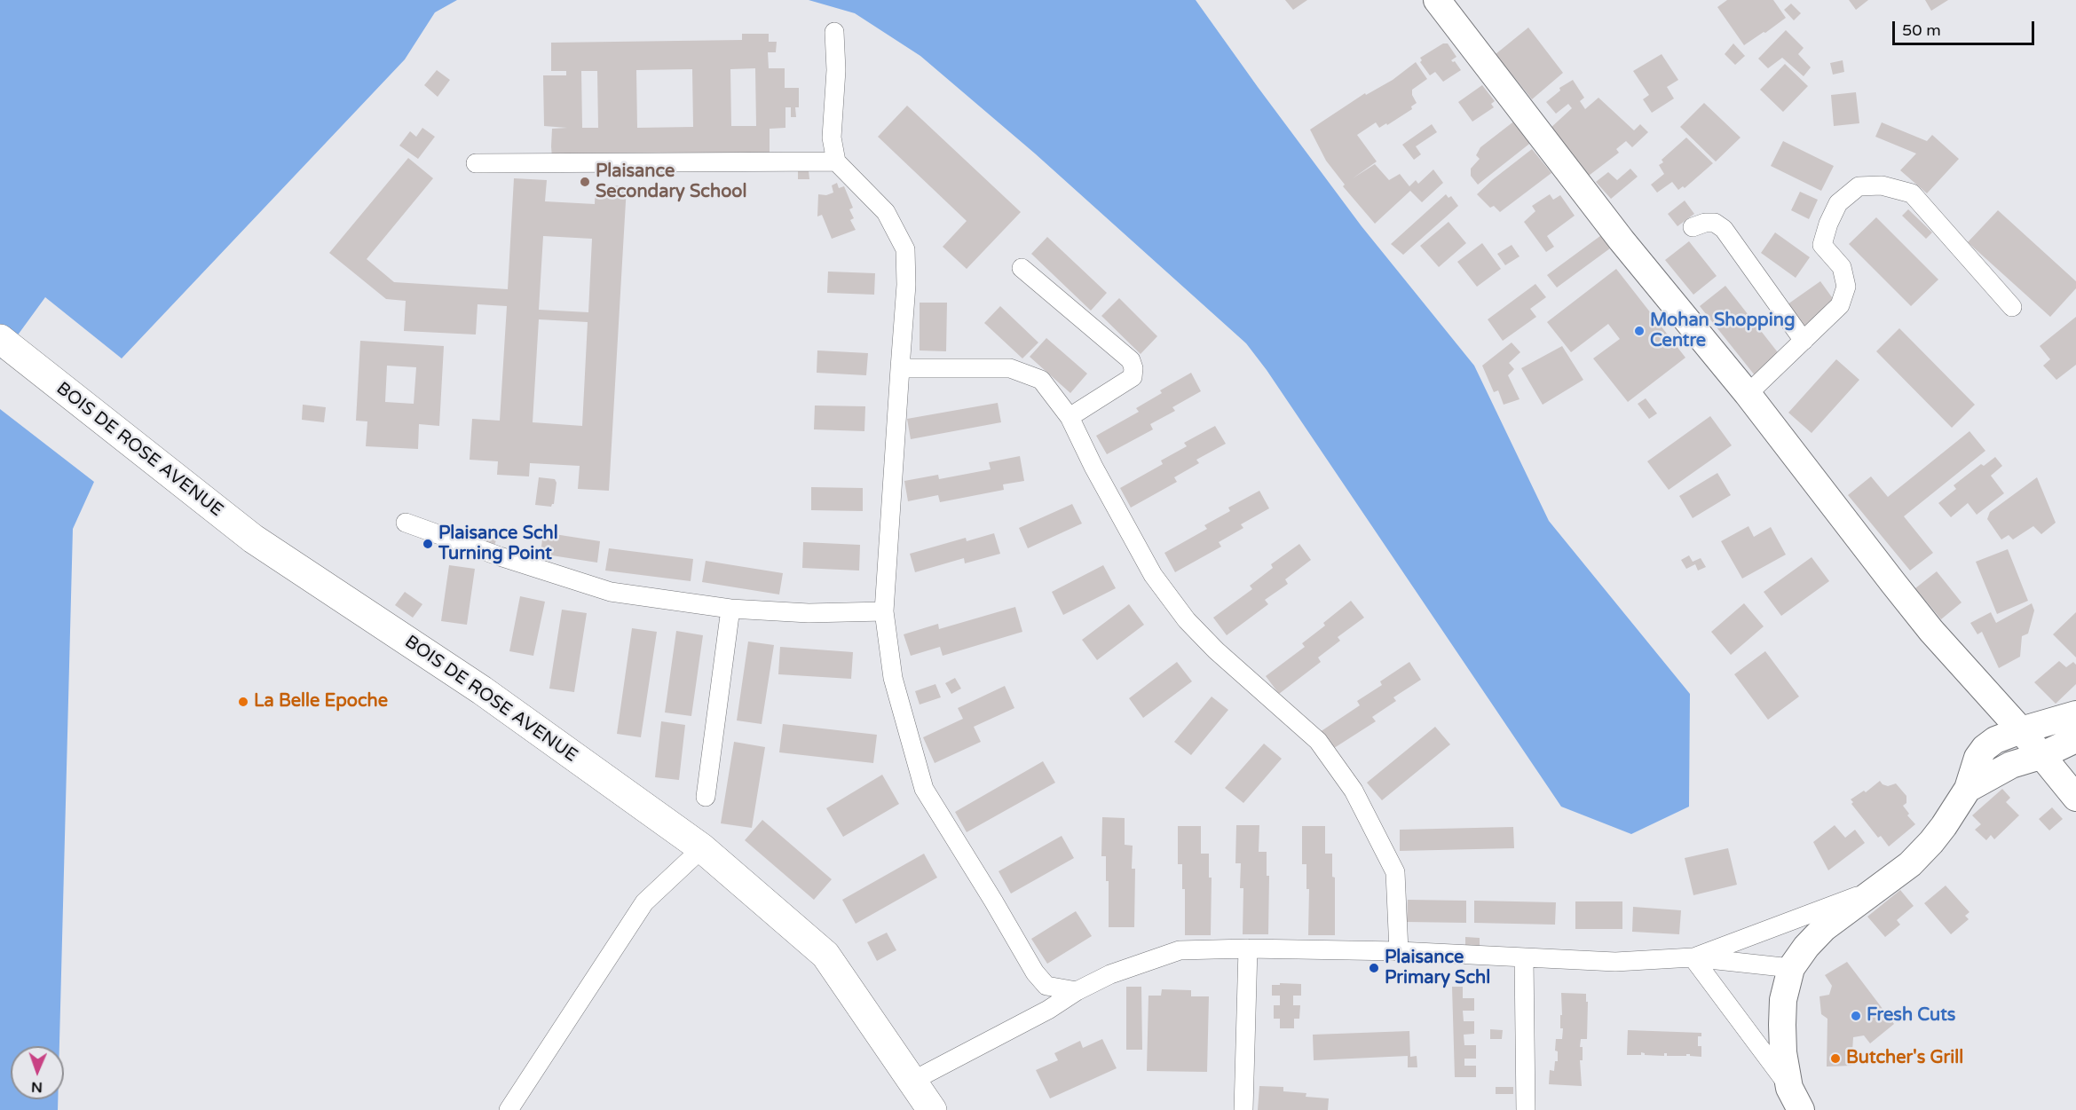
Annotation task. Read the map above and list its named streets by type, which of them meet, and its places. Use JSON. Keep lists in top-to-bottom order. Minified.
{"streets":{"main road":["BOIS DE ROSE AVENUE"]},"places":["Plaisance Secondary School","Mohan Shopping Centre","Plaisance Schl Turning Point","La Belle Epoche","Plaisance Primary Schl","Fresh Cuts","Butcher's Grill"],"scale_bar":"50 m","north":"bottom"}
